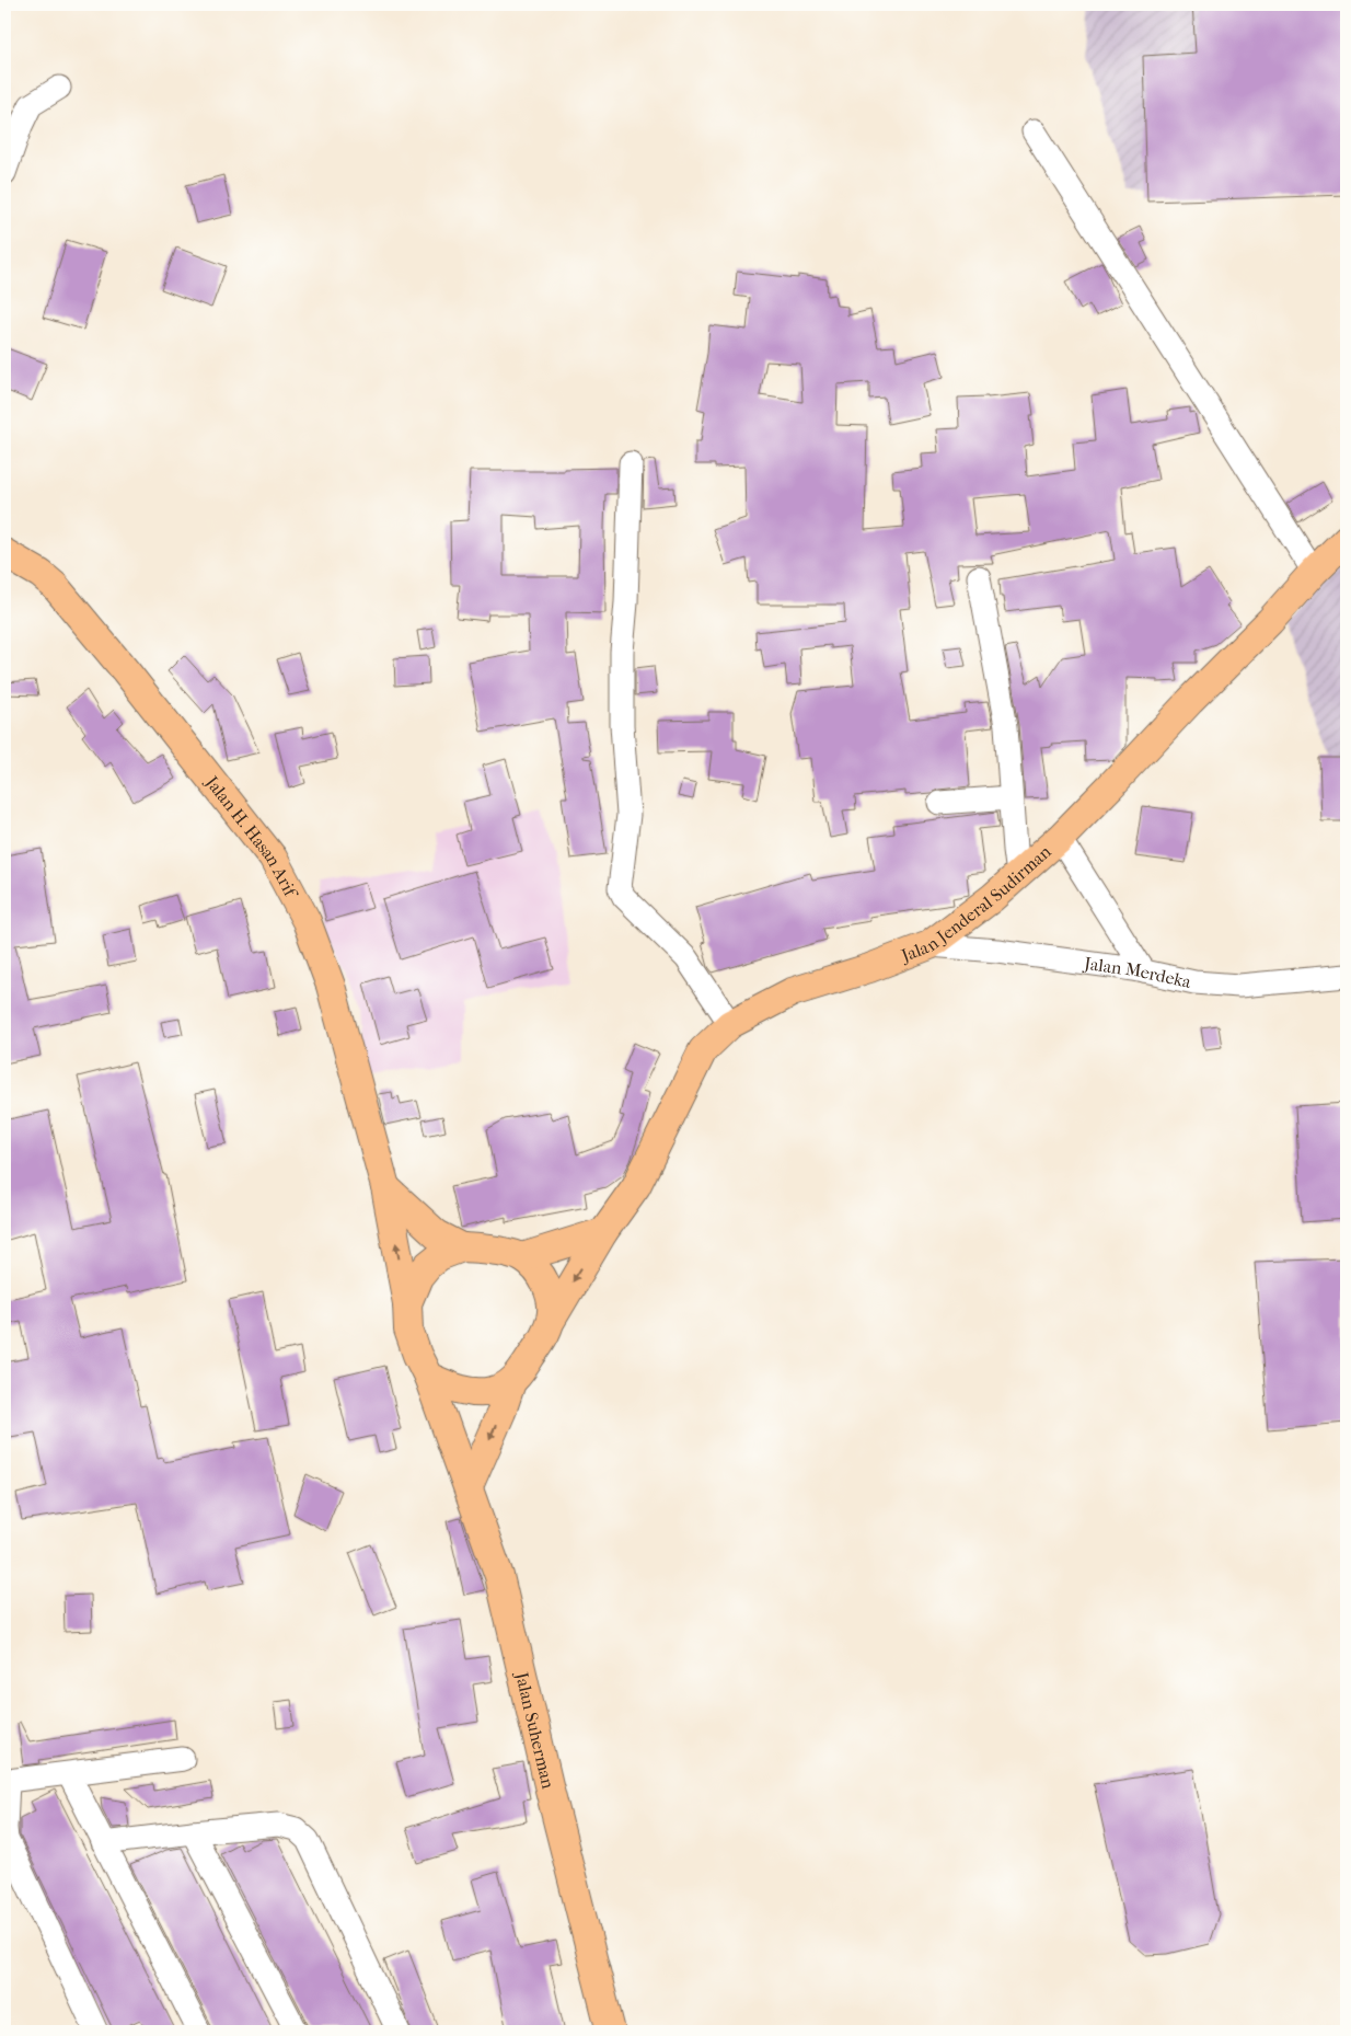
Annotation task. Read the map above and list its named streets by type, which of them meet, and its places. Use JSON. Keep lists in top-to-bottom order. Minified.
{"streets":{"main road":["Jalan H. Hasan Arif","Jalan Jenderal Sudirman","Jalan Suherman"],"street":["Jalan Merdeka"]},"crossings":[["Jalan H. Hasan Arif","Jalan Jenderal Sudirman"],["Jalan H. Hasan Arif","Jalan Suherman"],["Jalan Jenderal Sudirman","Jalan Merdeka"],["Jalan Jenderal Sudirman","Jalan Suherman"]]}
